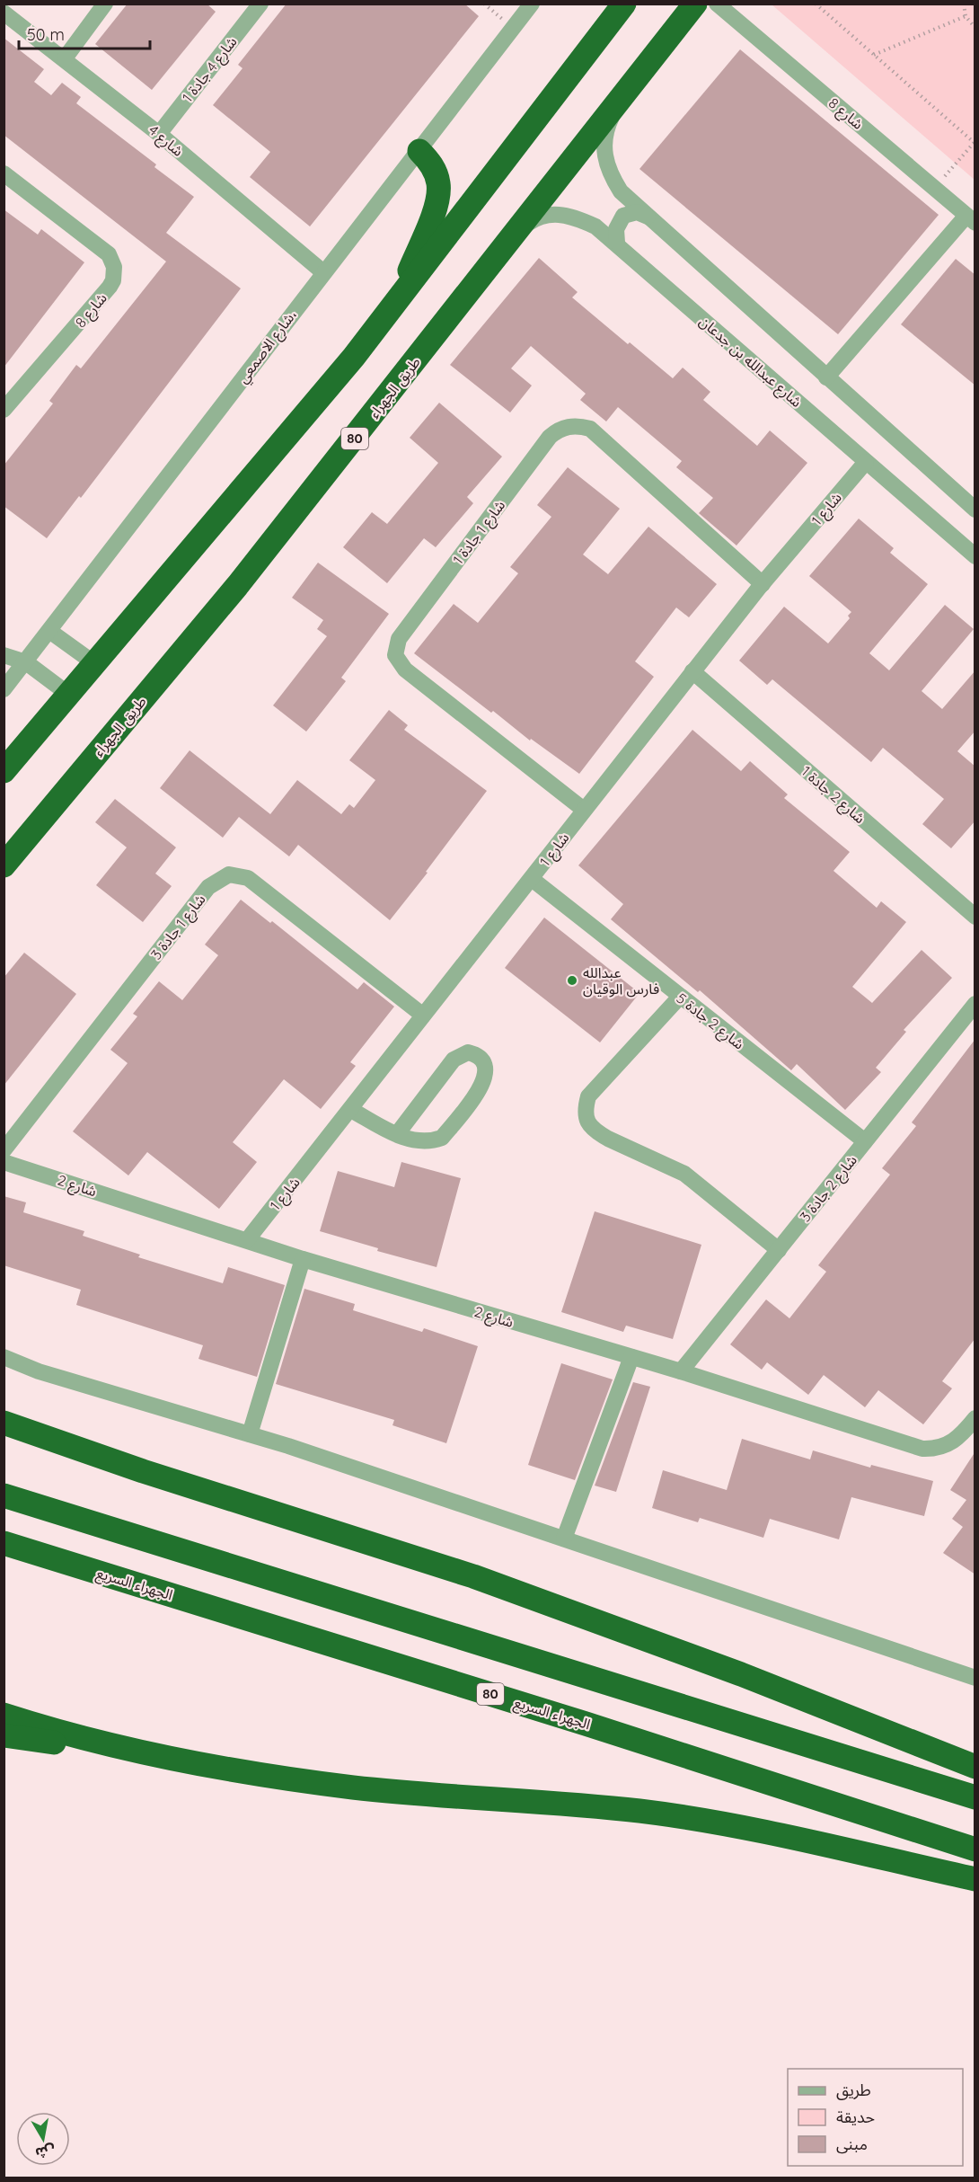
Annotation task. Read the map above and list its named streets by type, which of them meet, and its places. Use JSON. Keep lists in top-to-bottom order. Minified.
{"streets":{"highway":["طريق الجهراء","80","الجهراء السريع"],"street":["شارع 4 جادة 1","شارع 8","شارع 4","شارع الاصمعي،","شارع عبدالله بن جدعان","شارع 1","شارع 1 جادة 1","شارع 2 جادة 1","شارع 1 جادة 3","شارع 2 جادة 5","شارع 2","شارع 2 جادة 3"]},"crossings":[["شارع 4 جادة 1","شارع 4"],["شارع 4","شارع الاصمعي،"],["شارع عبدالله بن جدعان","طريق الجهراء"],["شارع عبدالله بن جدعان","شارع 1"],["شارع 1","شارع 1 جادة 1"],["شارع 1","شارع 2 جادة 1"],["شارع 1","شارع 1 جادة 3"],["شارع 1","شارع 2 جادة 5"],["شارع 1","شارع 2"],["شارع 2 جادة 5","شارع 2 جادة 3"],["شارع 2","شارع 2 جادة 3"]],"places":["عبدالله فارس الوقيان"],"legend":["طريق","حديقة","مبنى"],"scale_bar":"50 m","north":"bottom"}
